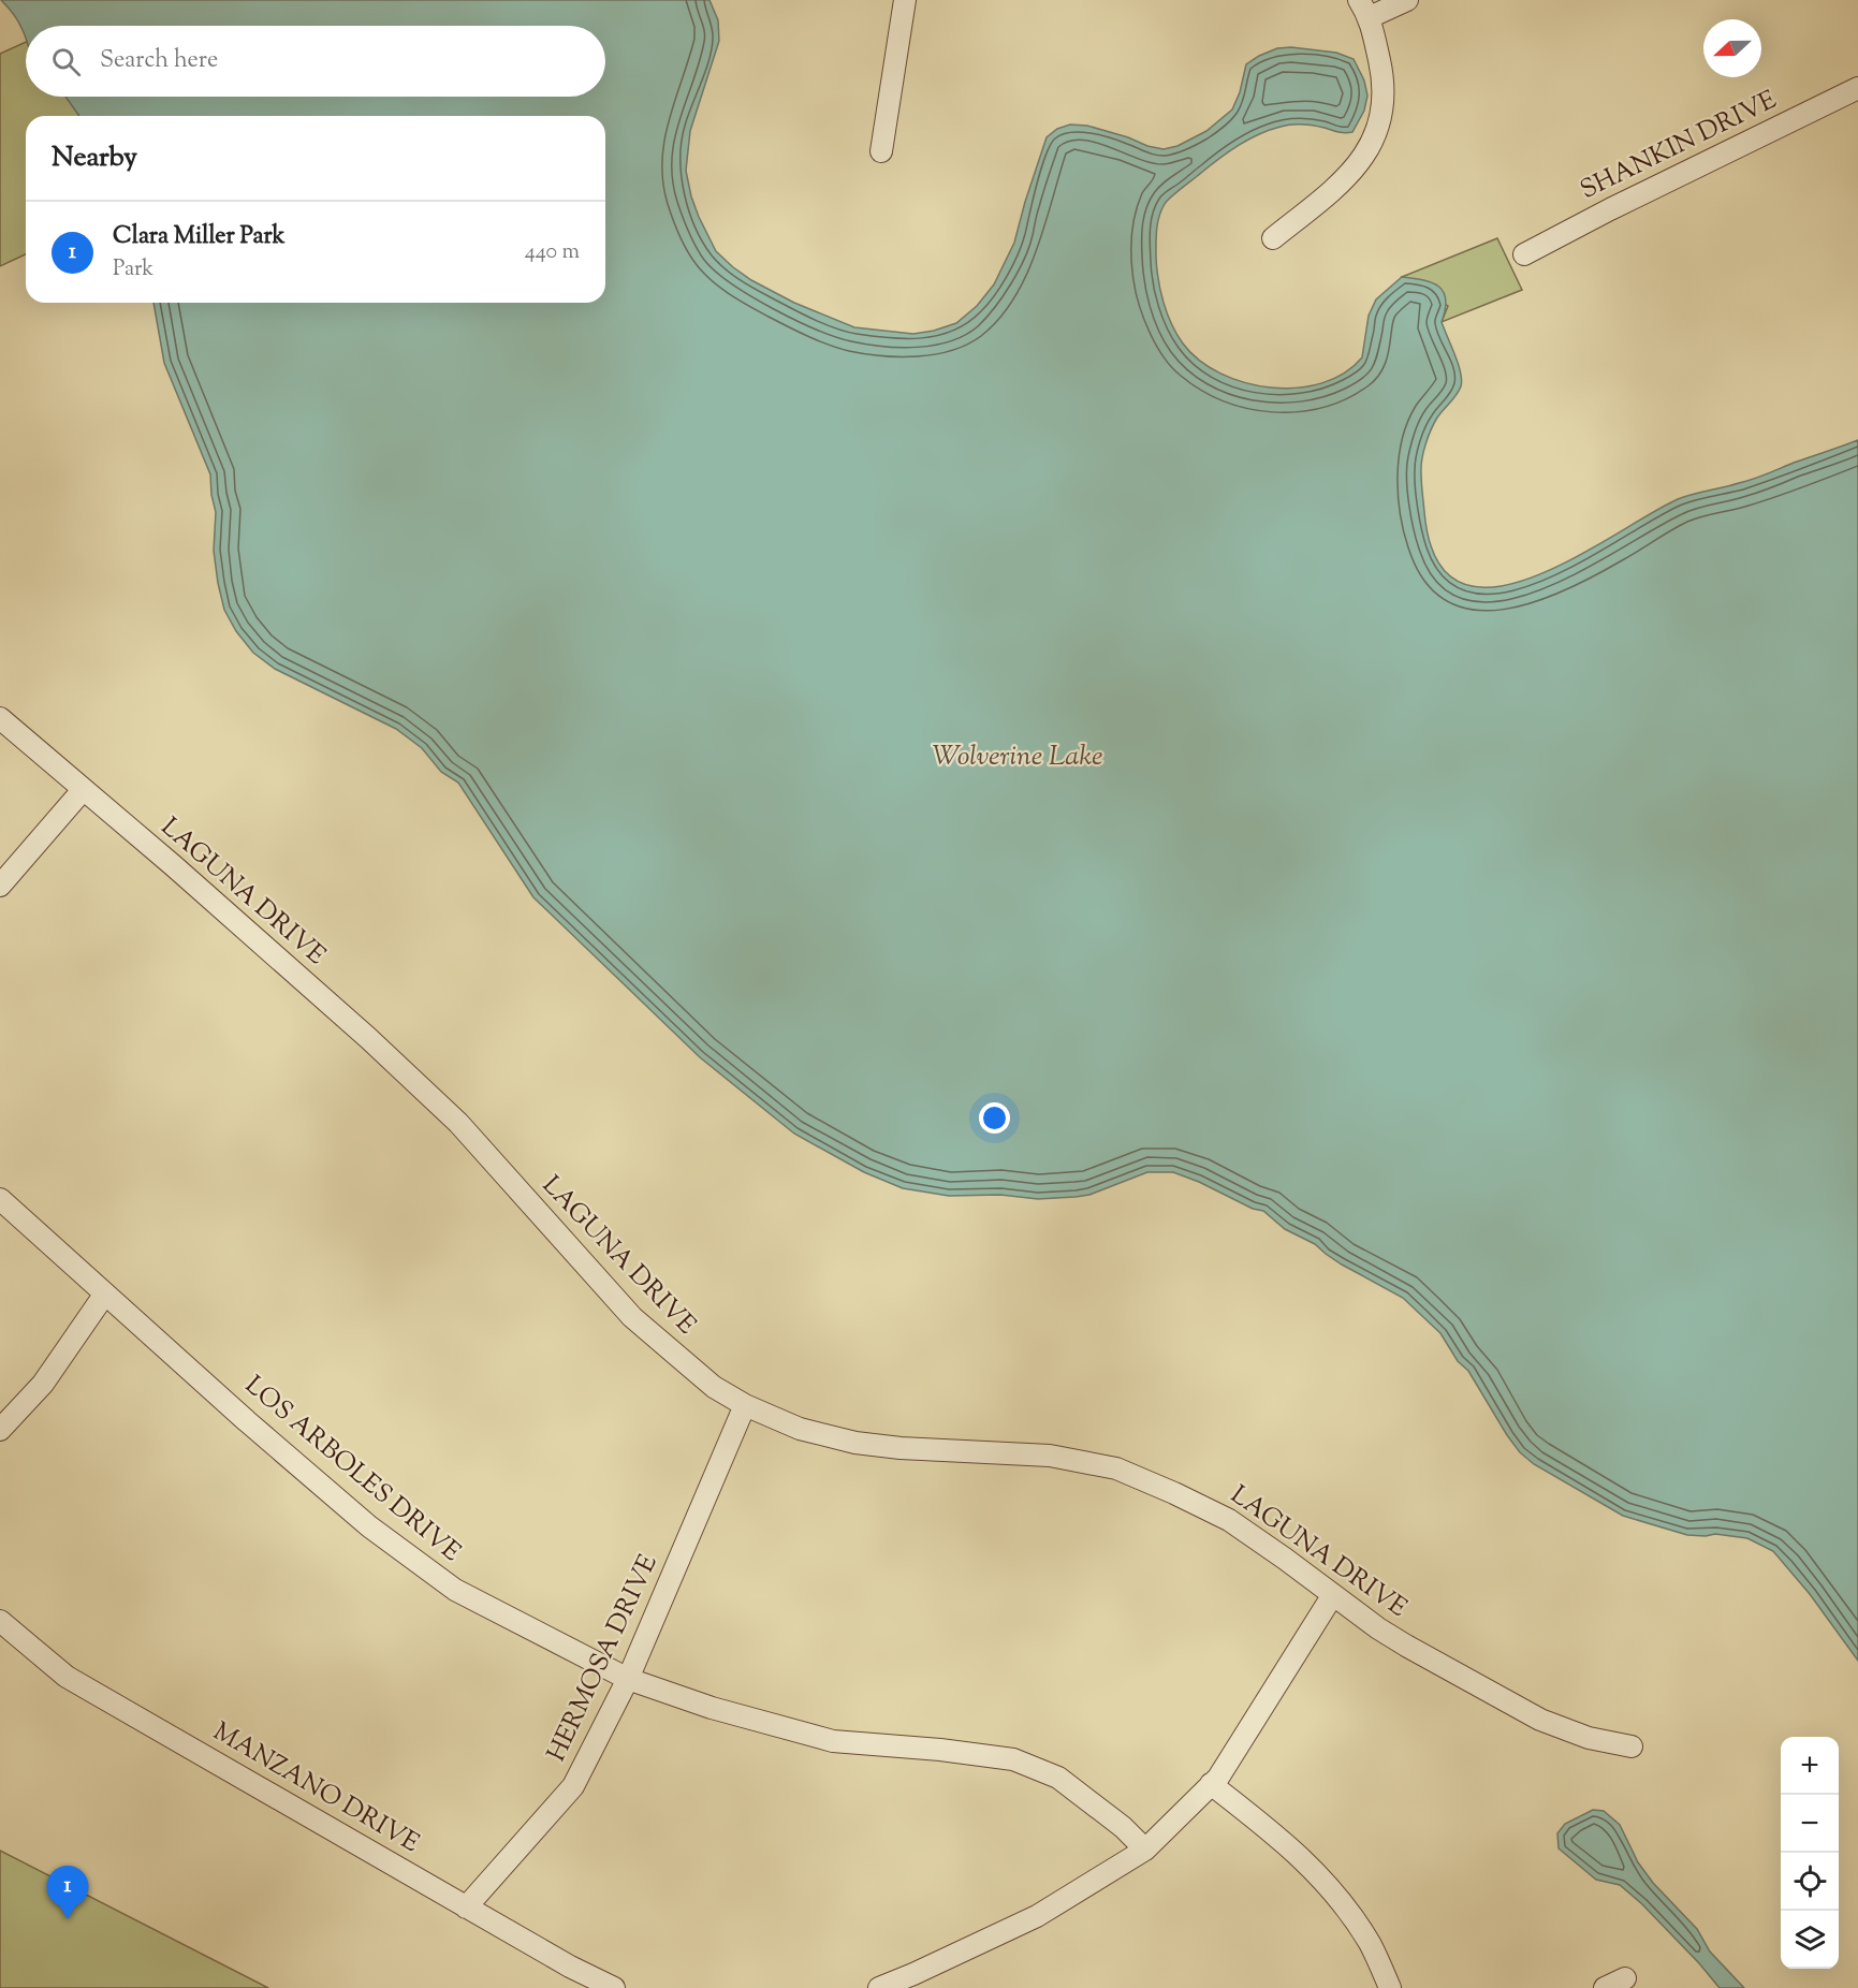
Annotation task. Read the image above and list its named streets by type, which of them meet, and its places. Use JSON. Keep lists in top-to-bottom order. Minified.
{"streets":{"street":["SHANKIN DRIVE","LAGUNA DRIVE","LOS ARBOLES DRIVE","HERMOSA DRIVE","MANZANO DRIVE"]},"crossings":[["LAGUNA DRIVE","HERMOSA DRIVE"],["LOS ARBOLES DRIVE","HERMOSA DRIVE"],["HERMOSA DRIVE","MANZANO DRIVE"]],"water":["Wolverine Lake"],"north":"left","page":{"search":"Search here","heading":"Nearby","list":[{"mark":"1","name":"Clara Miller Park","note":"Park","value":"440 m"}],"map_buttons":["+","−"],"pins":"1"}}
